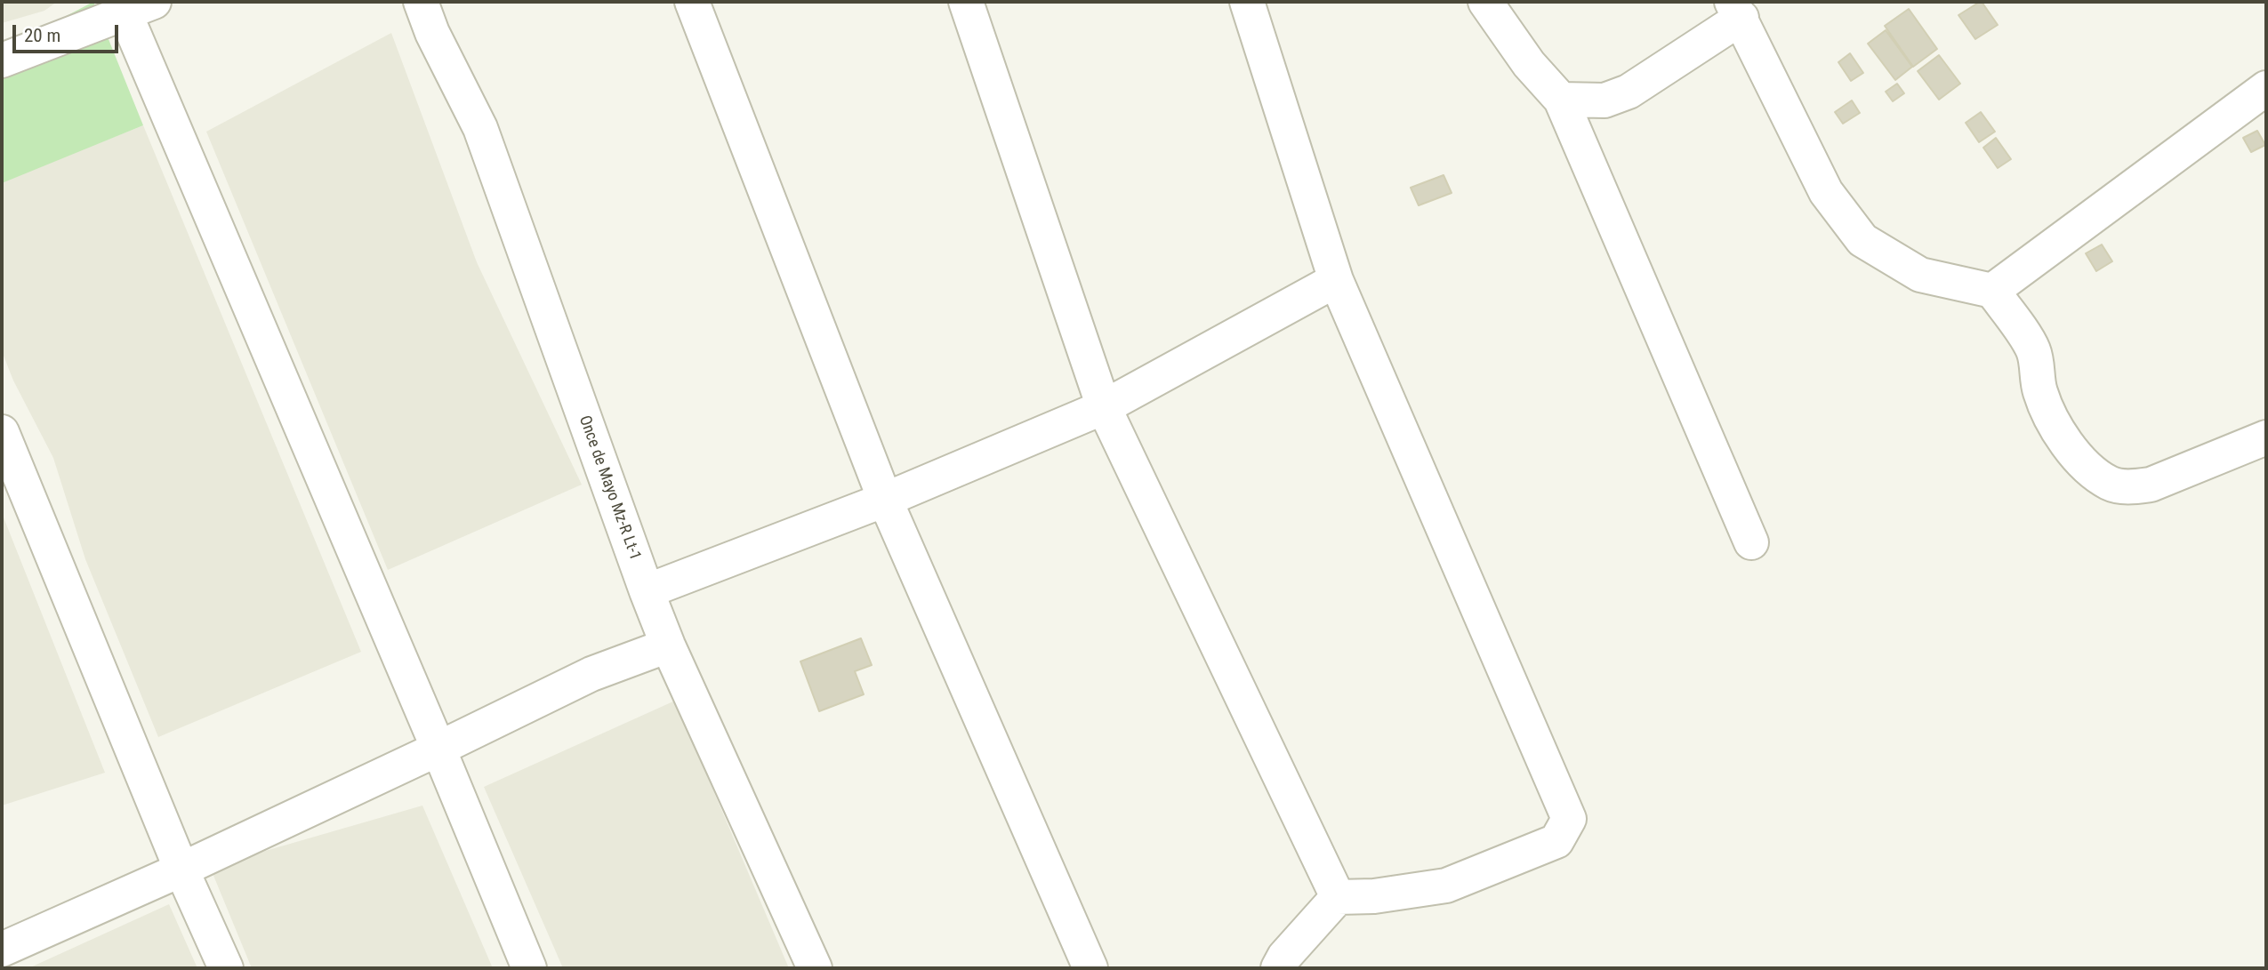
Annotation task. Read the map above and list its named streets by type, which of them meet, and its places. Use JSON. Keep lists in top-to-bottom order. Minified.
{"streets":{"street":["Once de Mayo Mz-R Lt-1"]},"scale_bar":"20 m"}
